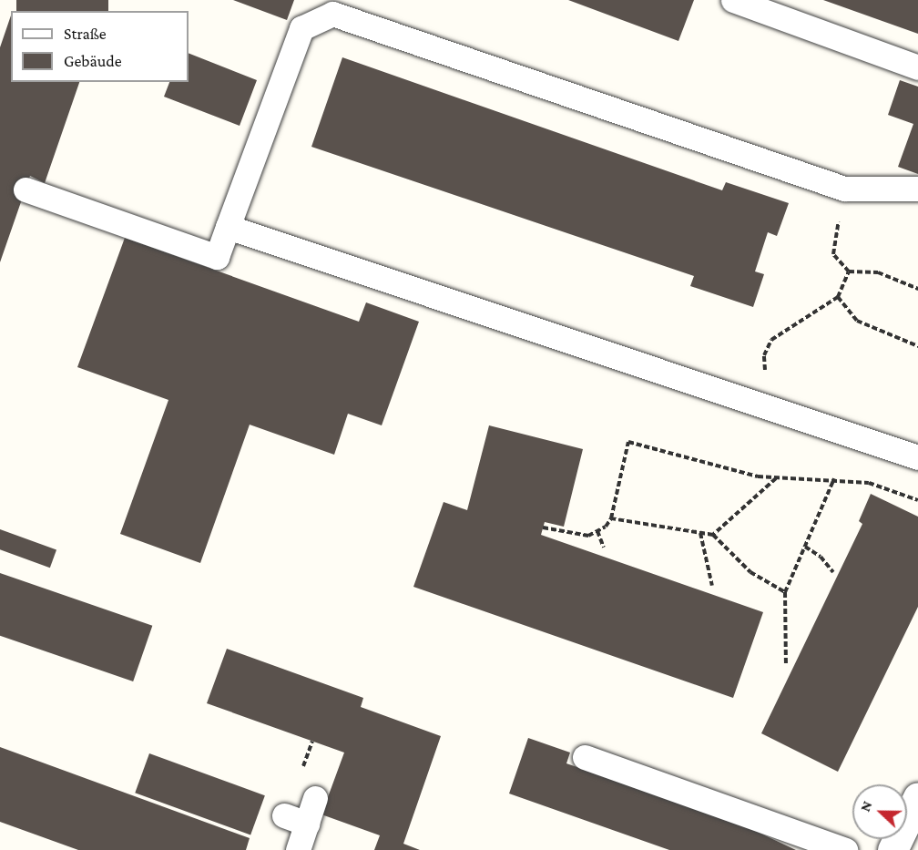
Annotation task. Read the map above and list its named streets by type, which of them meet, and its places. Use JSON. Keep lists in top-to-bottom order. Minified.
{"legend":["Straße","Gebäude"],"north":"left"}
